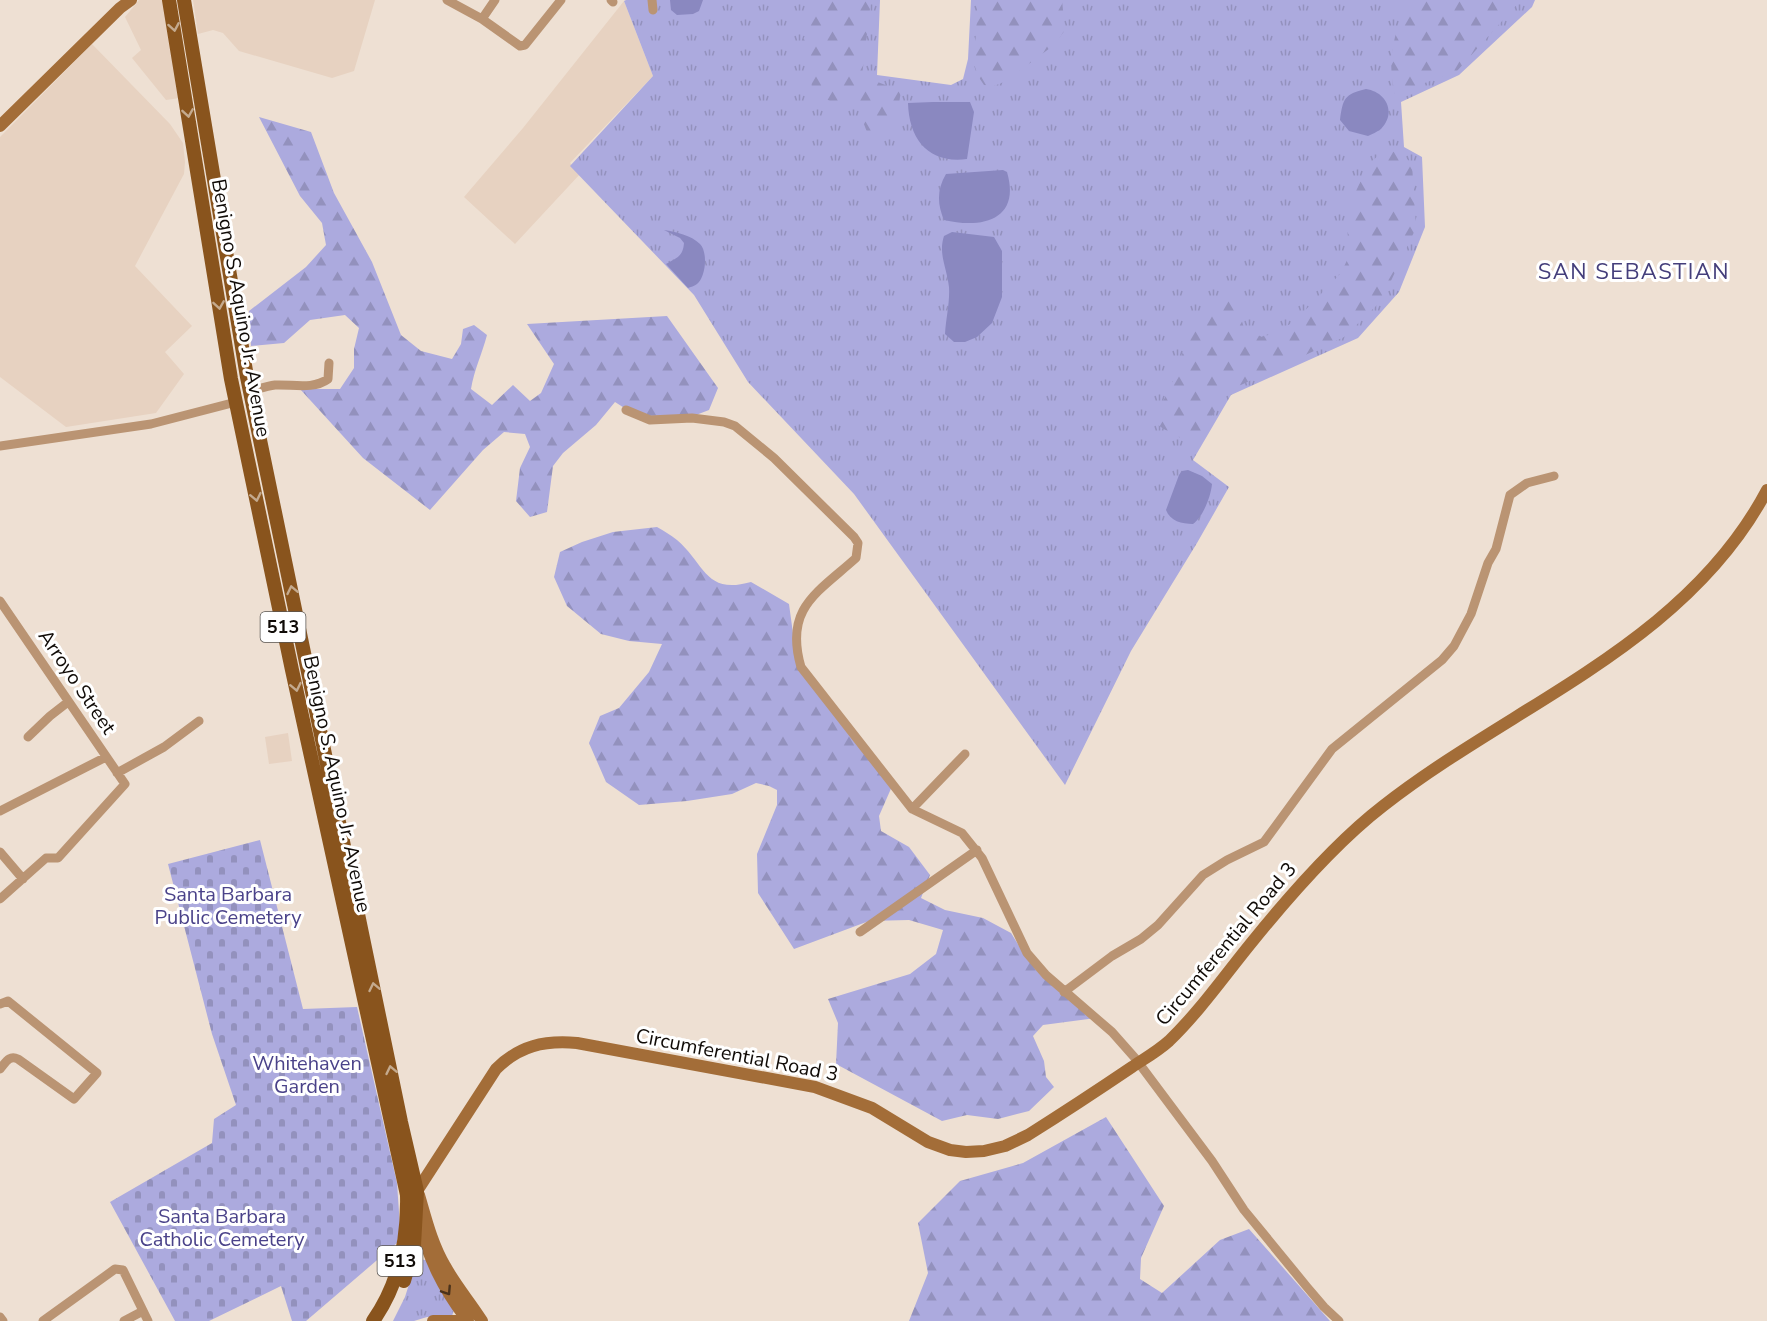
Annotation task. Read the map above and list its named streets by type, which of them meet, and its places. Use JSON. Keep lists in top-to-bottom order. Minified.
{"streets":{"main road":["Benigno S. Aquino Jr. Avenue","513","Circumferential Road 3"],"street":["Arroyo Street"]},"crossings":[["Benigno S. Aquino Jr. Avenue","Circumferential Road 3"]],"districts":["SAN SEBASTIAN"],"parks":["Santa Barbara Public Cemetery","Whitehaven Garden","Santa Barbara Catholic Cemetery"]}
